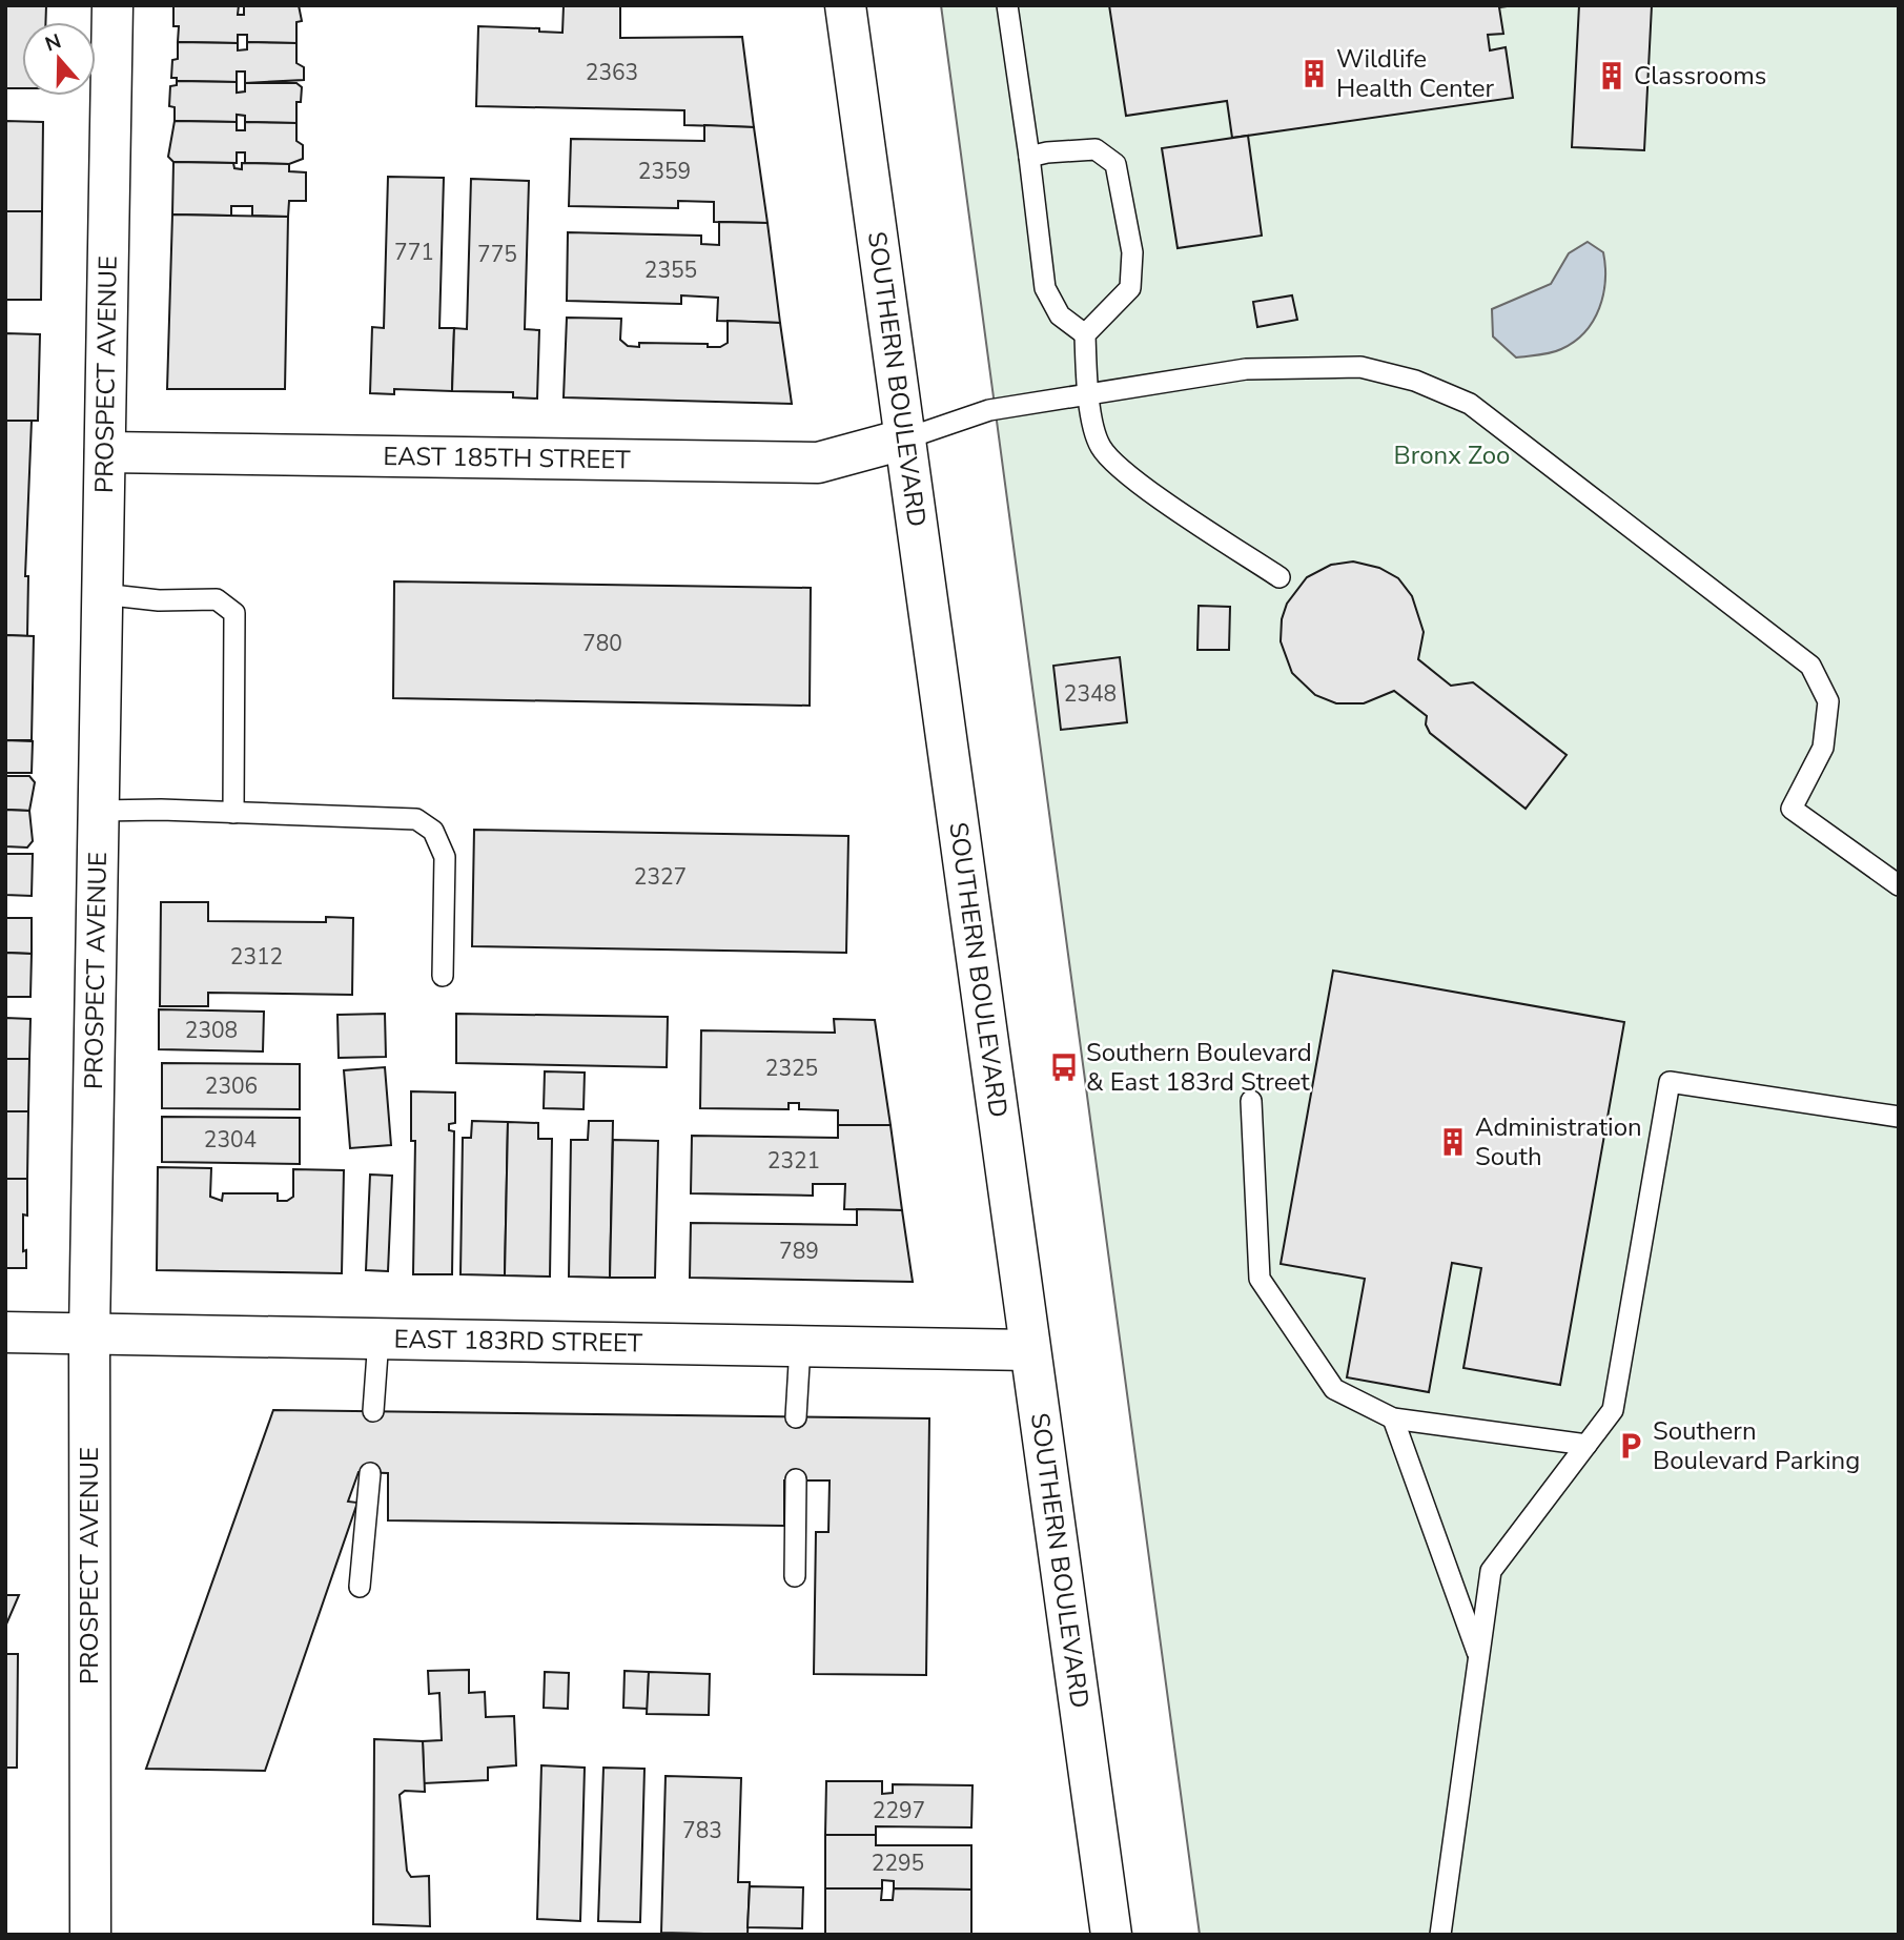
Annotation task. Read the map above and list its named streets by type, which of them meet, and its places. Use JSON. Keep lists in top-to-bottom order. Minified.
{"streets":{"street":["PROSPECT AVENUE","SOUTHERN BOULEVARD","EAST 185TH STREET","EAST 183RD STREET"]},"crossings":[["PROSPECT AVENUE","EAST 185TH STREET"],["PROSPECT AVENUE","EAST 183RD STREET"],["SOUTHERN BOULEVARD","EAST 185TH STREET"],["SOUTHERN BOULEVARD","EAST 183RD STREET"]],"parks":["Bronx Zoo"],"places":{"building":["Wildlife Health Center","Classrooms","Administration South"],"bus stop":["Southern Boulevard & East 183rd Street"],"parking":["Southern Boulevard Parking"]},"house_numbers":["2363","2359","771","775","2355","780","2348","2327","2312","2308","2325","2306","2304","2321","789","2297","783","2295"],"north":"top"}
